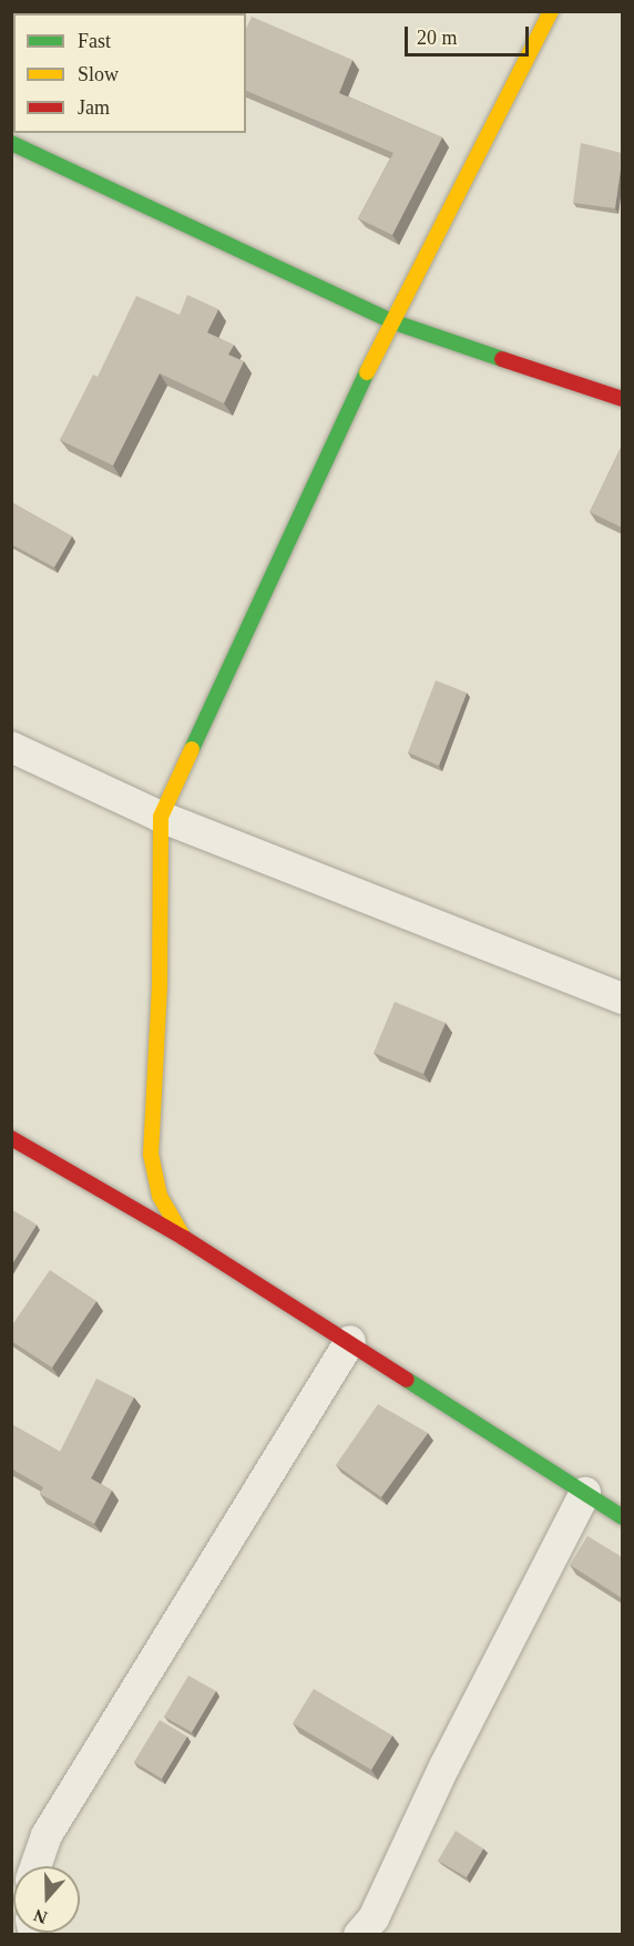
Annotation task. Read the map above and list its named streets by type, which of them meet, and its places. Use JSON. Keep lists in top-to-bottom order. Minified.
{"legend":["Fast","Slow","Jam"],"scale_bar":"20 m","north":"bottom"}
